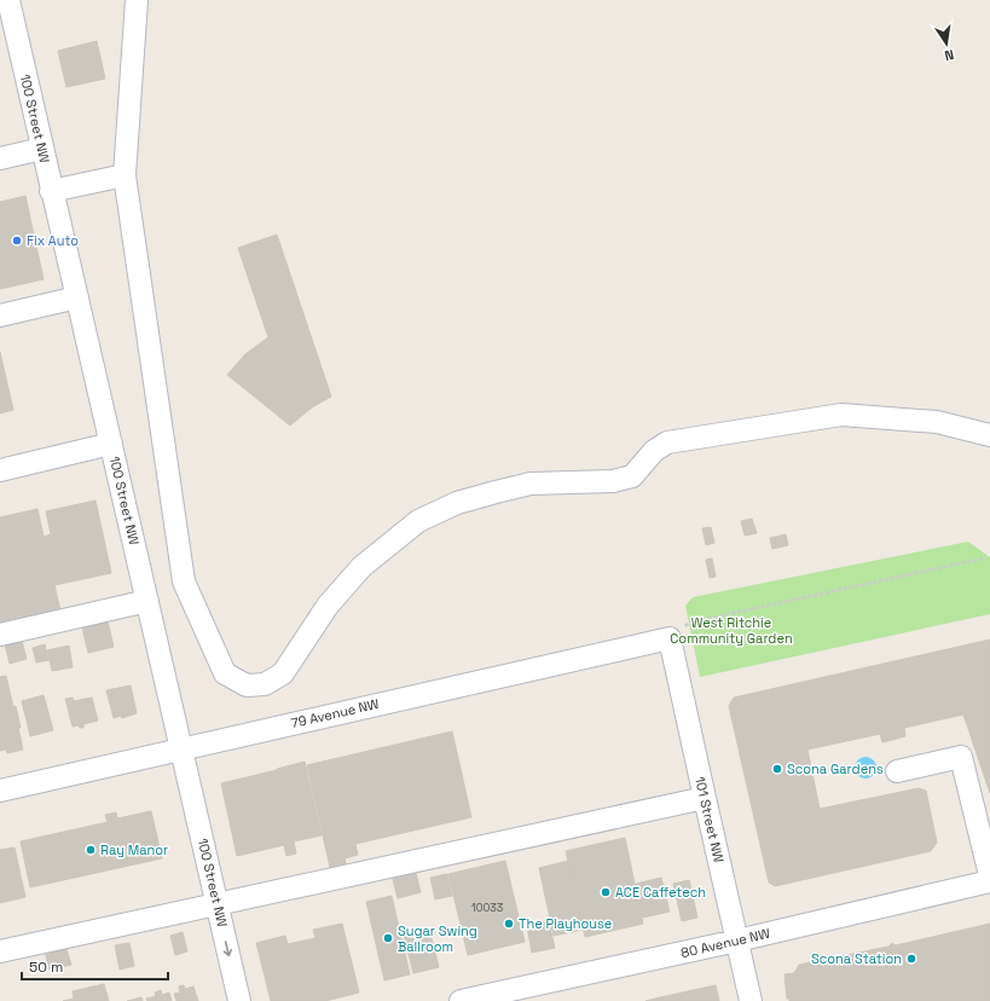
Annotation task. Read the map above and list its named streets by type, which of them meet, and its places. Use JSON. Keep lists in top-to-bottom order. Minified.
{"streets":{"street":["100 Street NW","79 Avenue NW","101 Street NW","80 Avenue NW"]},"crossings":[["100 Street NW","79 Avenue NW"],["79 Avenue NW","101 Street NW"],["101 Street NW","80 Avenue NW"]],"parks":["West Ritchie Community Garden"],"places":["Fix Auto","Scona Gardens","Ray Manor","ACE Caffetech","The Playhouse","Sugar Swing Ballroom","Scona Station"],"house_numbers":["10033"],"scale_bar":"50 m","north":"bottom"}
